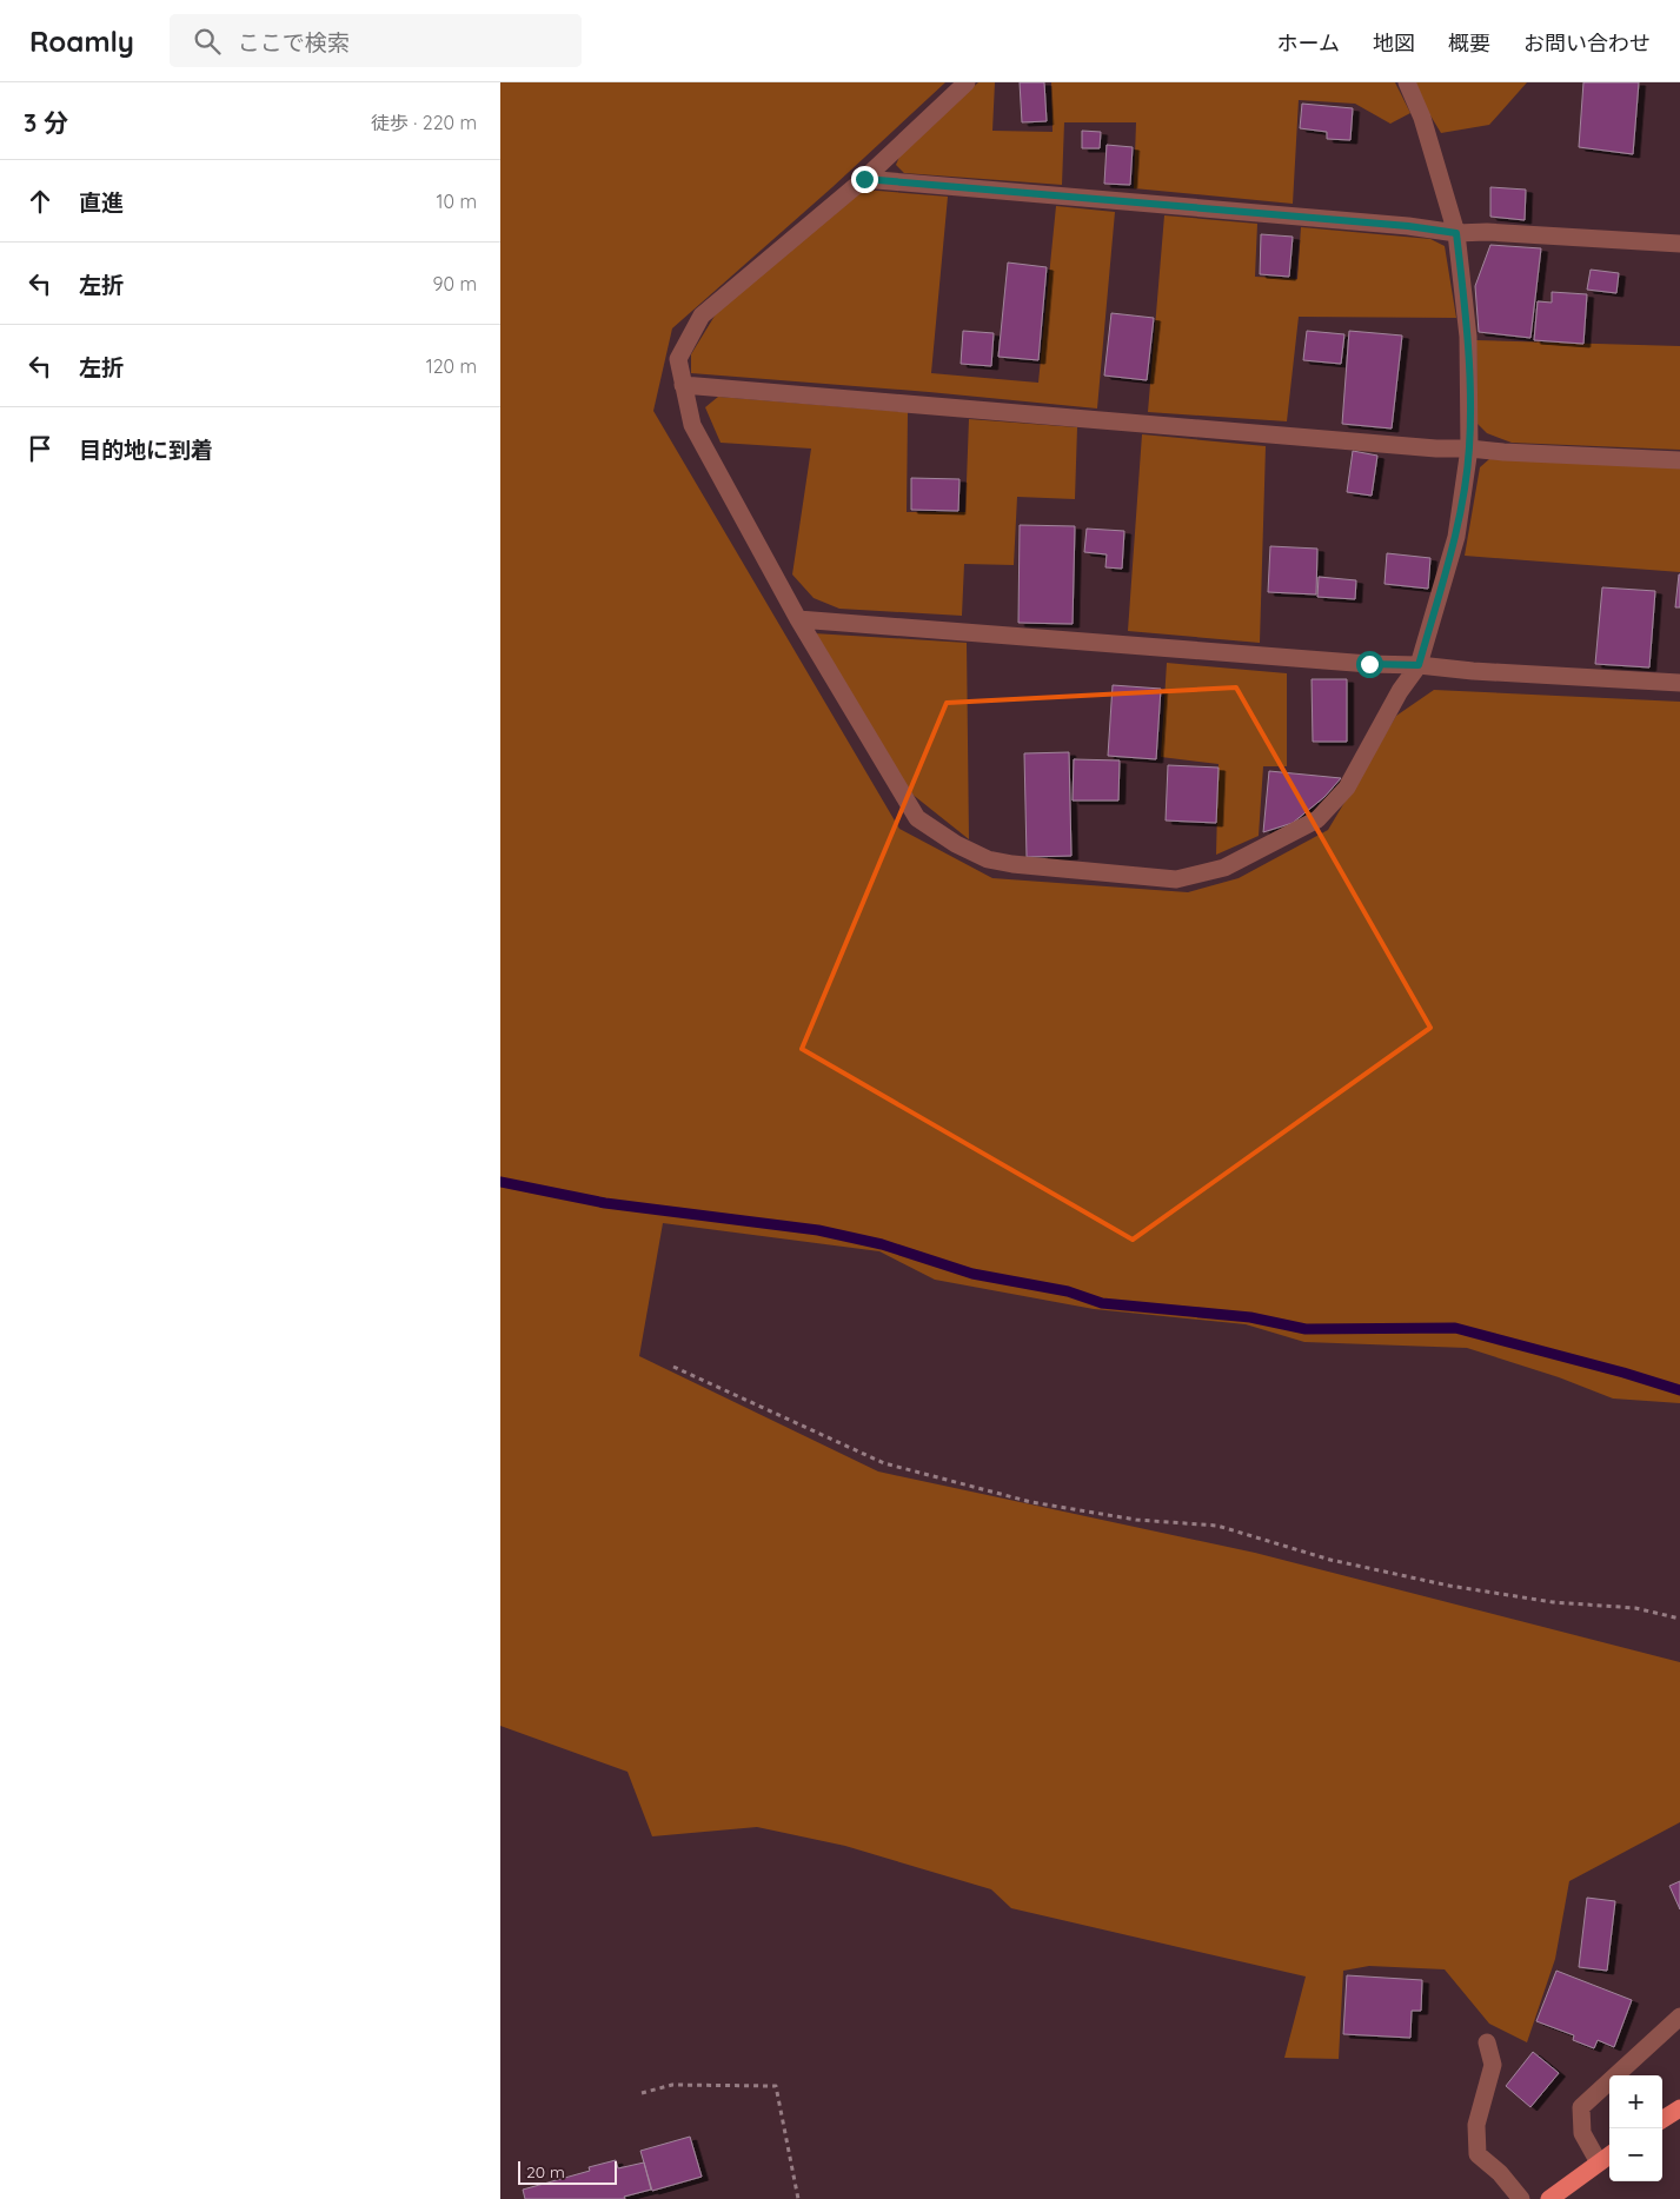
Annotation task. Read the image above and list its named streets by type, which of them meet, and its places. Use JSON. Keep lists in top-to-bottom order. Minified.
{"scale_bar":"20 m","page":{"header":"Roamly","search":"ここで検索","nav":["ホーム","地図","概要","お問い合わせ"],"heading":["3 分","徒歩 · 220 m"],"list":[["直進","10 m"],["左折","90 m"],["左折","120 m"],"目的地に到着"],"map_buttons":["+","−"],"scale":"20 m"}}
